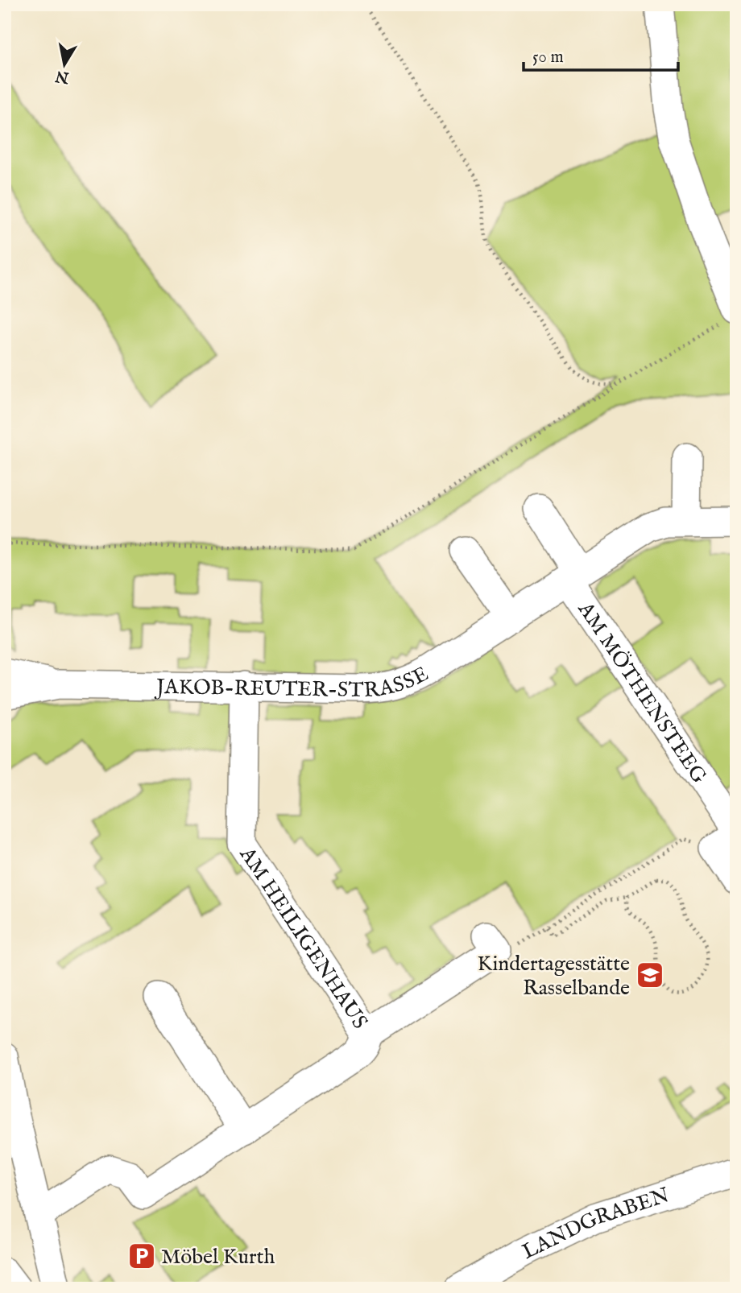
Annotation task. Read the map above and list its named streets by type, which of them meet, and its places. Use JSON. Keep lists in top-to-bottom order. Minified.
{"streets":{"street":["JAKOB-REUTER-STRASSE","AM MÖTHENSTEEG","AM HEILIGENHAUS","LANDGRABEN"]},"crossings":[["JAKOB-REUTER-STRASSE","AM MÖTHENSTEEG"],["JAKOB-REUTER-STRASSE","AM HEILIGENHAUS"]],"places":{"school or university":["Kindertagesstätte Rasselbande"],"parking":["Möbel Kurth"]},"scale_bar":"50 m","north":"bottom"}
